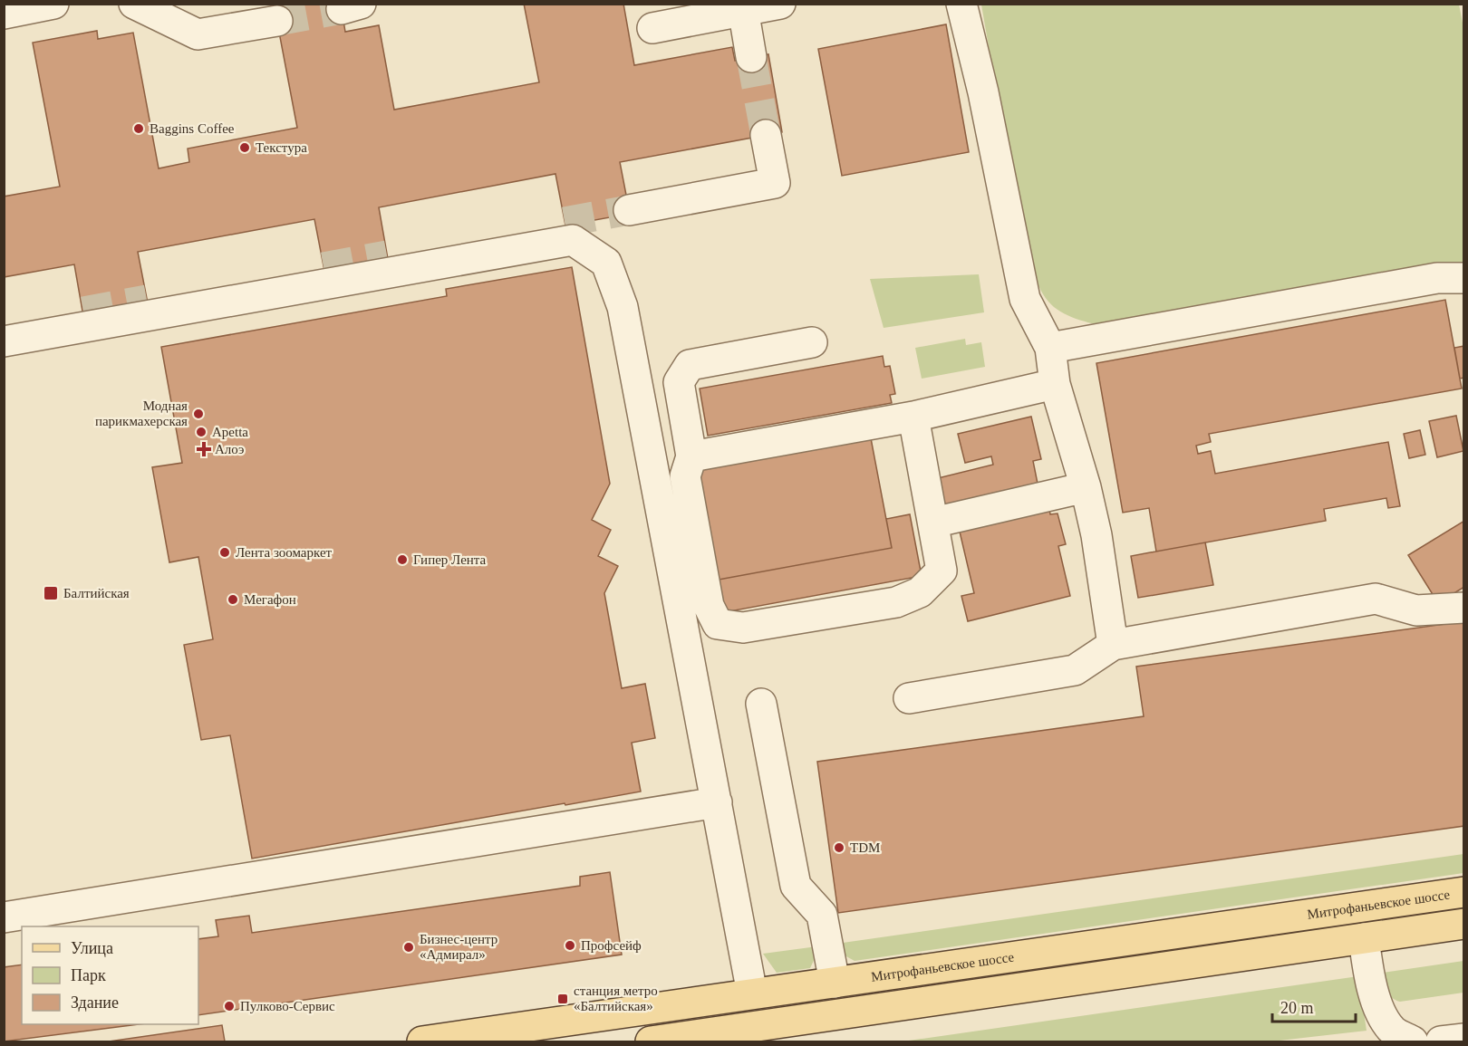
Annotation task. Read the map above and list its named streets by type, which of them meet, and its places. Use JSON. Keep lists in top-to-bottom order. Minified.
{"streets":{"main road":["Митрофаньевское шоссе"]},"places":{"other":["Baggins Coffee","Текстура","Модная парикмахерская","Apetta","Лента зоомаркет","Гипер Лента","Мегафон","TDM","Профсейф","Бизнес-центр «Адмирал»","Пулково-Сервис"],"health":["Алоэ"],"transit":["Балтийская","станция метро «Балтийская»"]},"legend":["Улица","Парк","Здание"],"scale_bar":"20 m"}
